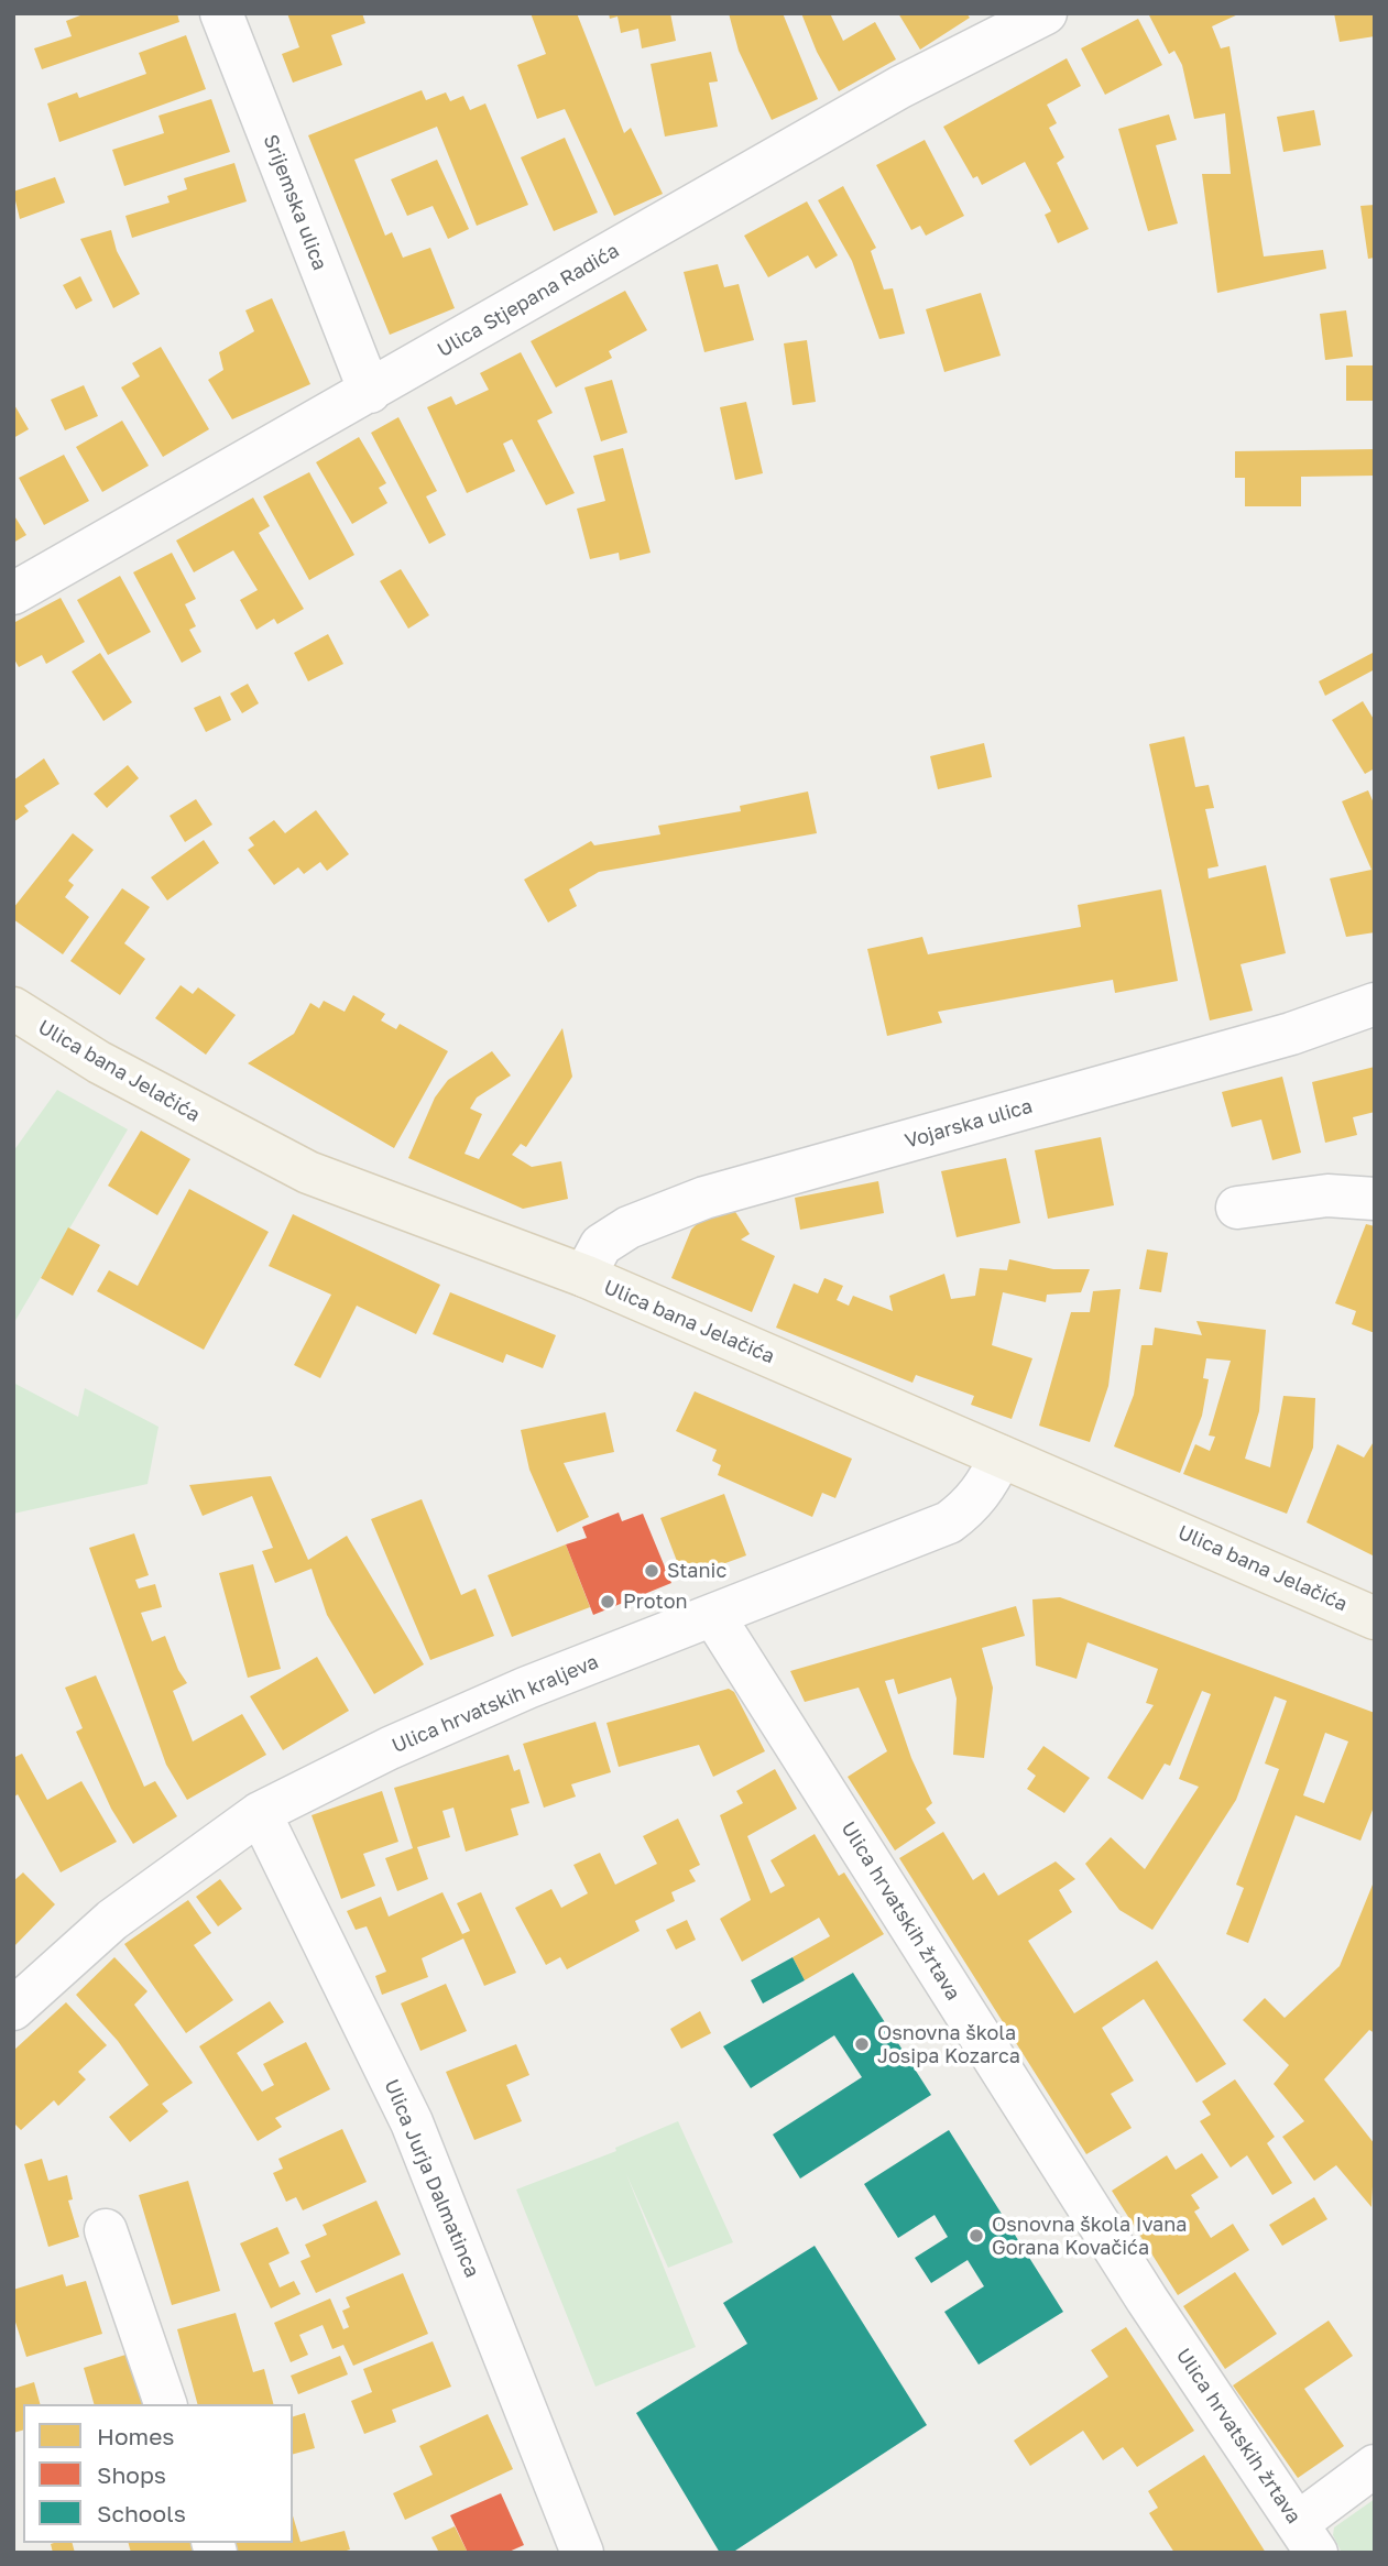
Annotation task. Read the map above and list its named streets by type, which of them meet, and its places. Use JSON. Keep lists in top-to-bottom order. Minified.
{"streets":{"main road":["Ulica bana Jelačića"],"street":["Srijemska ulica","Ulica Stjepana Radića","Vojarska ulica","Ulica hrvatskih kraljeva","Ulica hrvatskih žrtava","Ulica Jurja Dalmatinca"]},"crossings":[["Srijemska ulica","Ulica Stjepana Radića"],["Ulica bana Jelačića","Vojarska ulica"],["Ulica bana Jelačića","Ulica hrvatskih kraljeva"],["Ulica hrvatskih kraljeva","Ulica hrvatskih žrtava"],["Ulica hrvatskih kraljeva","Ulica Jurja Dalmatinca"]],"places":["Stanic","Proton","Osnovna škola Josipa Kozarca","Osnovna škola Ivana Gorana Kovačića"],"legend":["Homes","Shops","Schools"]}
